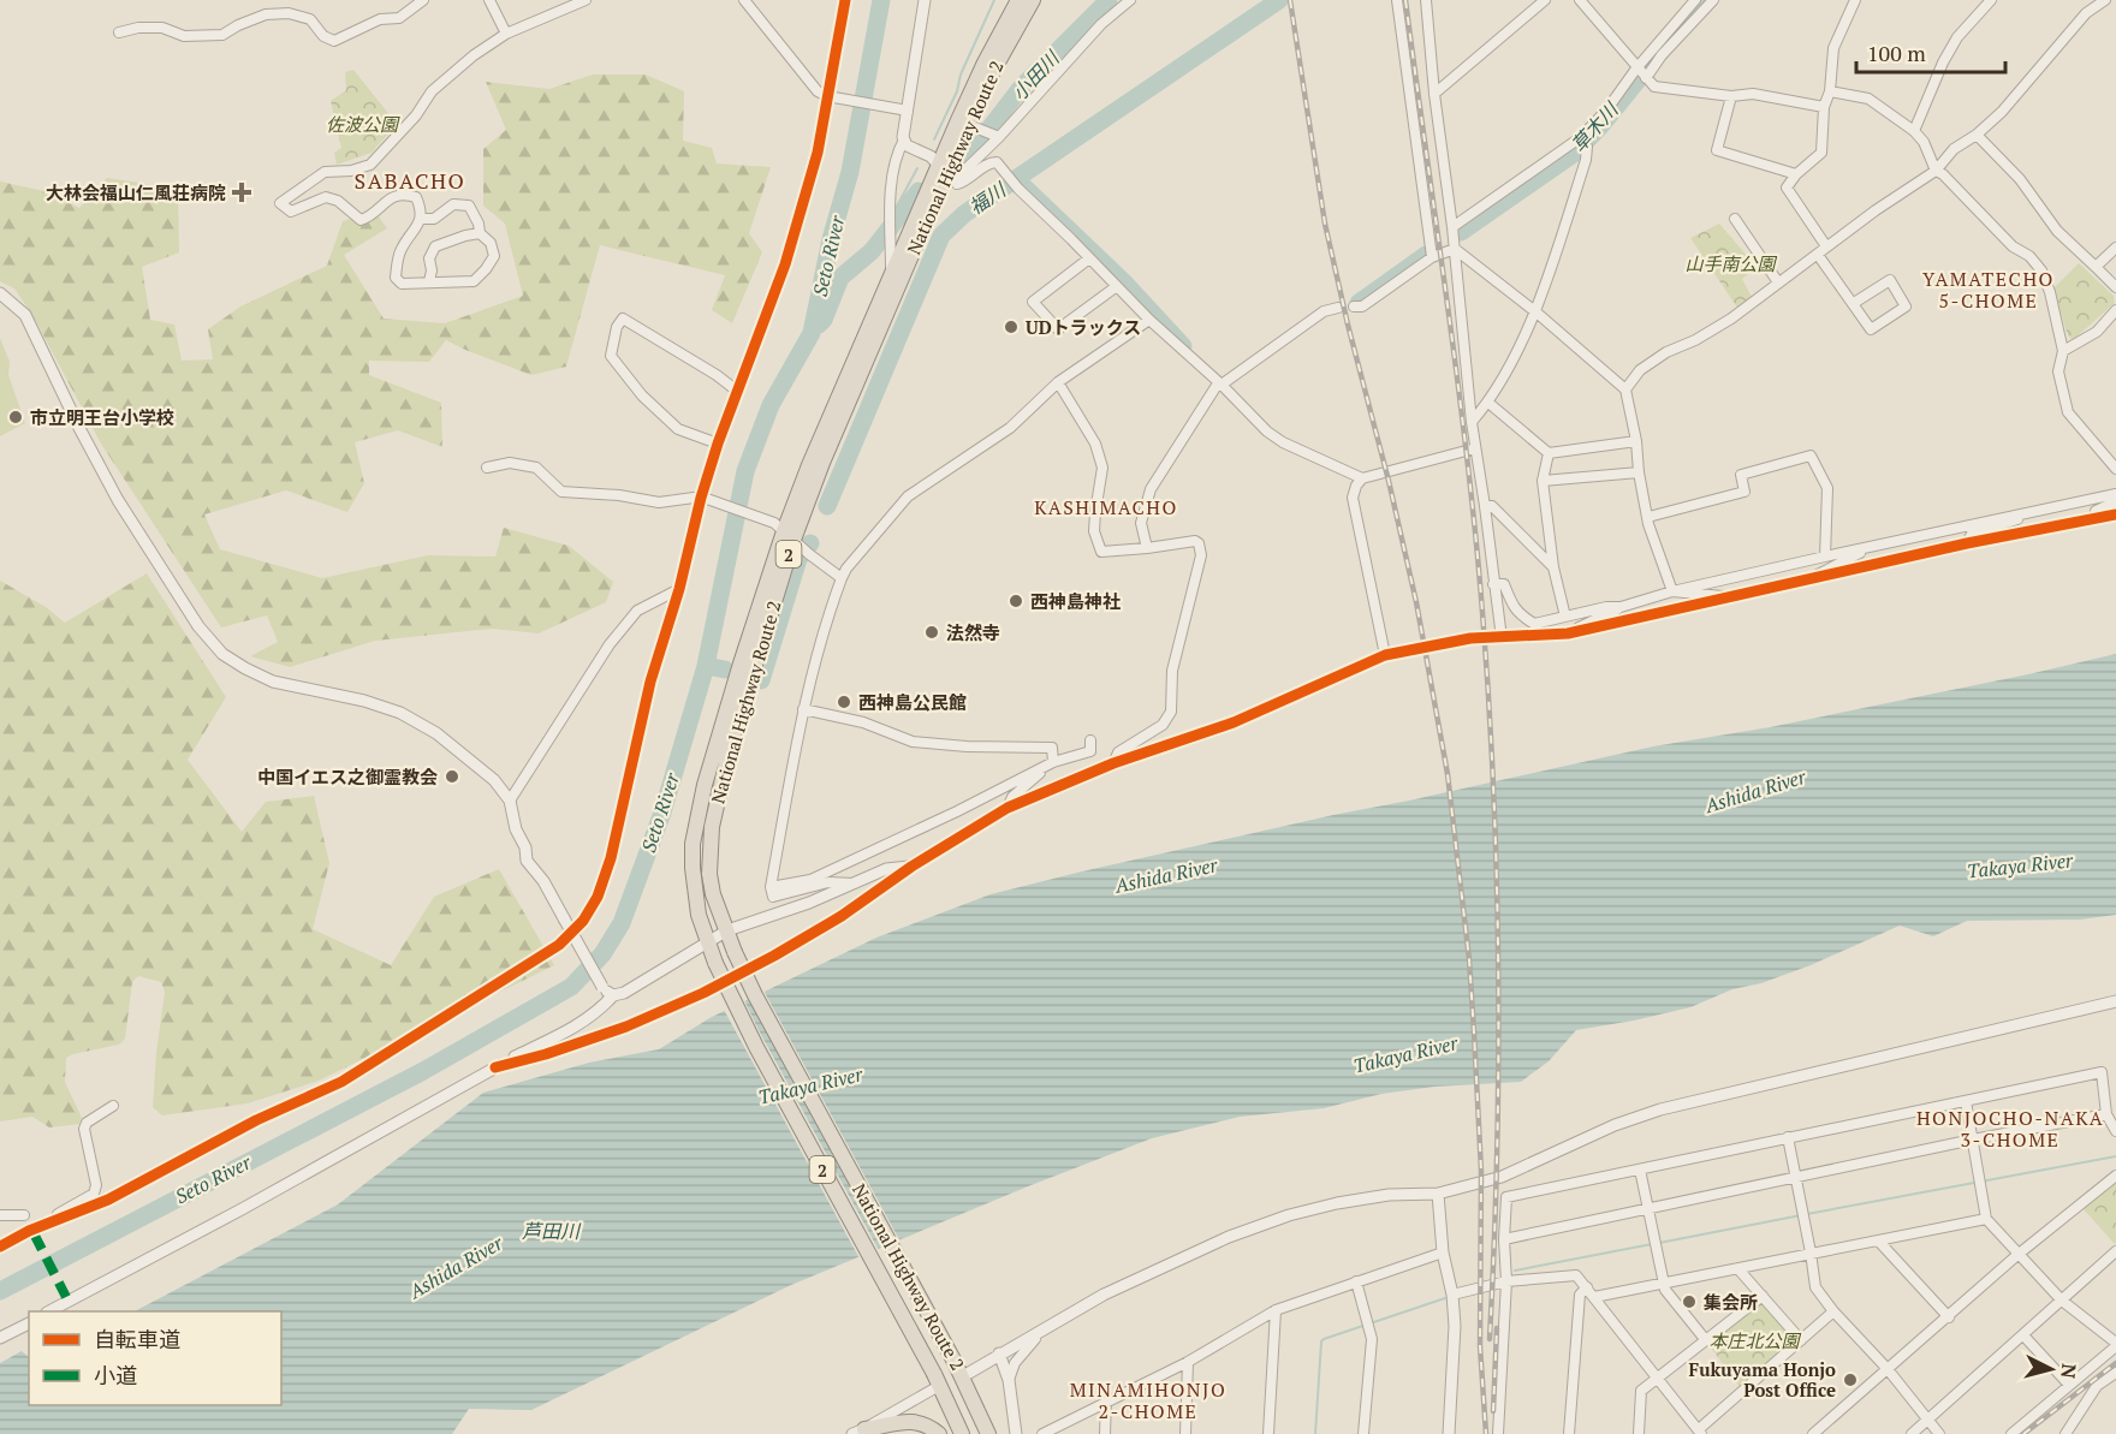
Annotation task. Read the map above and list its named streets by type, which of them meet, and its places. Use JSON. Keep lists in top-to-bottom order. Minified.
{"streets":{"highway":["National Highway Route 2","2"]},"districts":["SABACHO","YAMATECHO 5-CHOME","KASHIMACHO","HONJOCHO-NAKA 3-CHOME","MINAMIHONJO 2-CHOME"],"water":["小田川","草木川","福川","Seto River","Ashida River","Takaya River","芦田川"],"parks":["佐波公園","山手南公園","本庄北公園"],"places":{"health":["大林会福山仁風荘病院"],"other":["UDトラックス","市立明王台小学校","西神島神社","法然寺","西神島公民館","中国イエス之御霊教会","集会所","Fukuyama Honjo Post Office"]},"legend":["自転車道","小道"],"scale_bar":"100 m","north":"right"}
